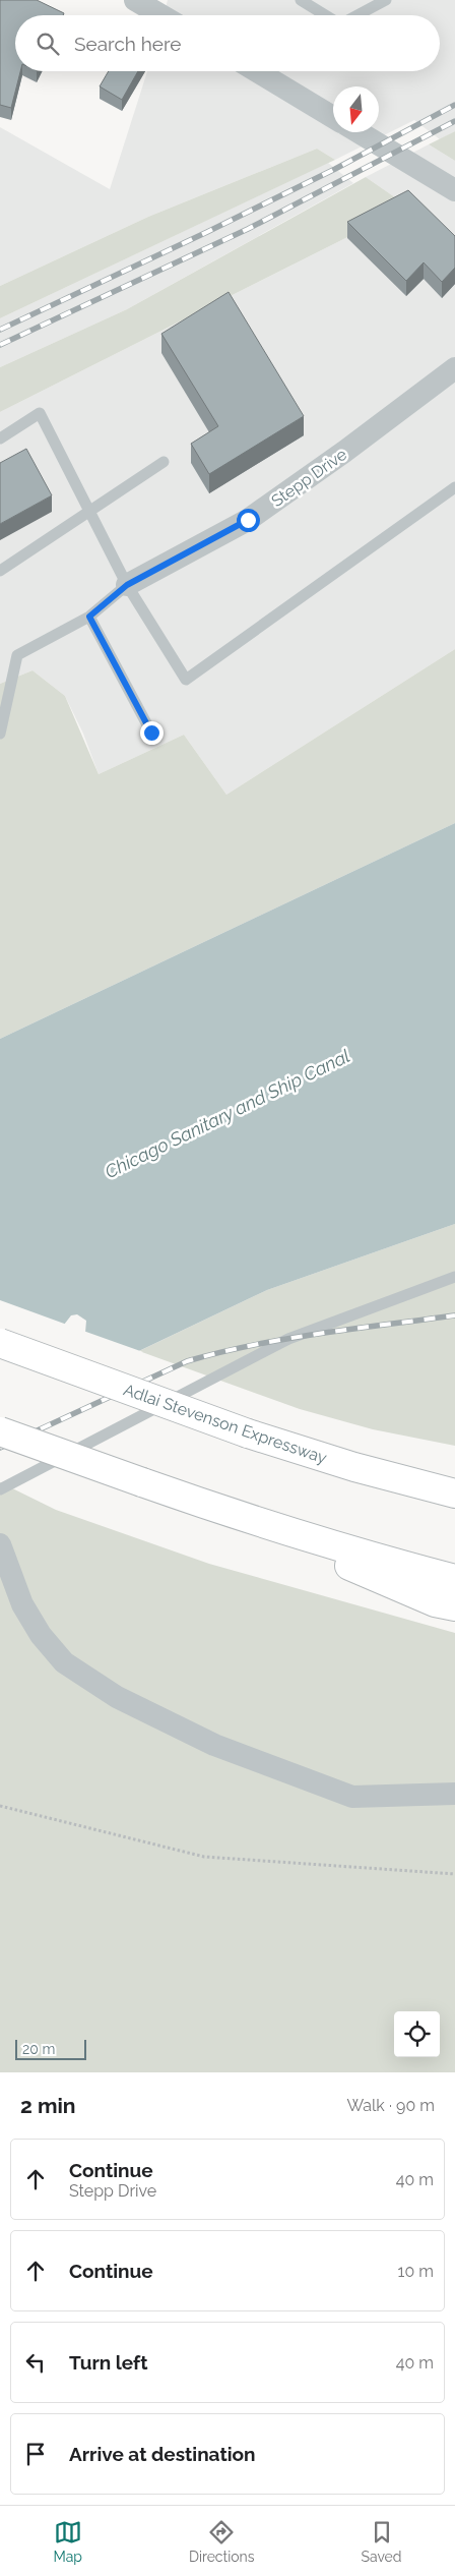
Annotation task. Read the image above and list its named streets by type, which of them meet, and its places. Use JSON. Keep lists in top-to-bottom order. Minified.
{"streets":{"highway":["Adlai Stevenson Expressway"],"street":["Stepp Drive"]},"water":["Chicago Sanitary and Ship Canal"],"scale_bar":"20 m","north":"bottom","page":{"search":"Search here","scale":"20 m","heading":["2 min","Walk · 90 m"],"list":[["Continue","Stepp Drive","40 m"],["Continue","10 m"],["Turn left","40 m"],"Arrive at destination"],"nav":["Map","Directions","Saved"]}}
